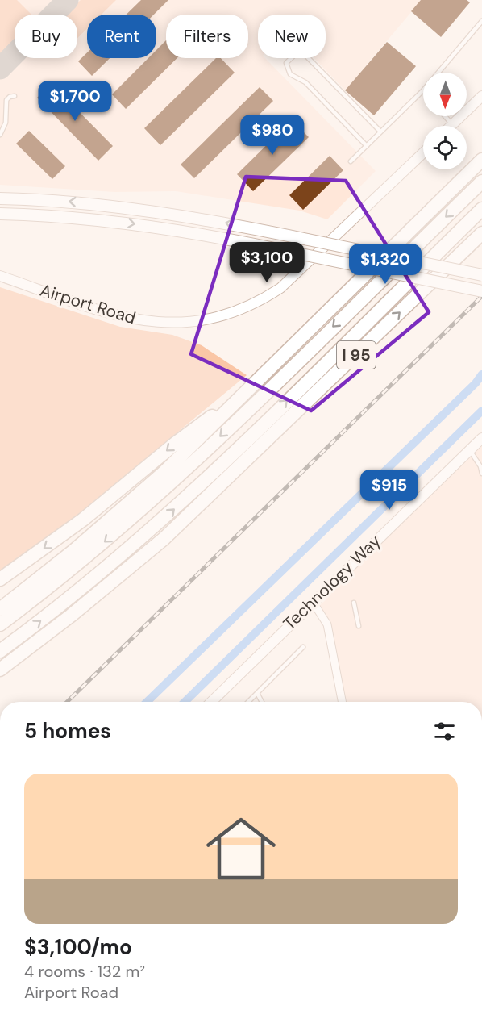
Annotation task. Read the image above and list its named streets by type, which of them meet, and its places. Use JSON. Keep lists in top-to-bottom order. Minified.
{"streets":{"highway":["I 95"],"street":["Airport Road","Technology Way"]},"north":"bottom","page":{"chip":["Buy","Rent","Filters","New"],"price":["$1,700","$980","$3,100","$1,320","$915"],"heading":"5 homes","list":[{"name":"$3,100/mo","note":"4 rooms · 132 m² · Airport Road"}]}}
